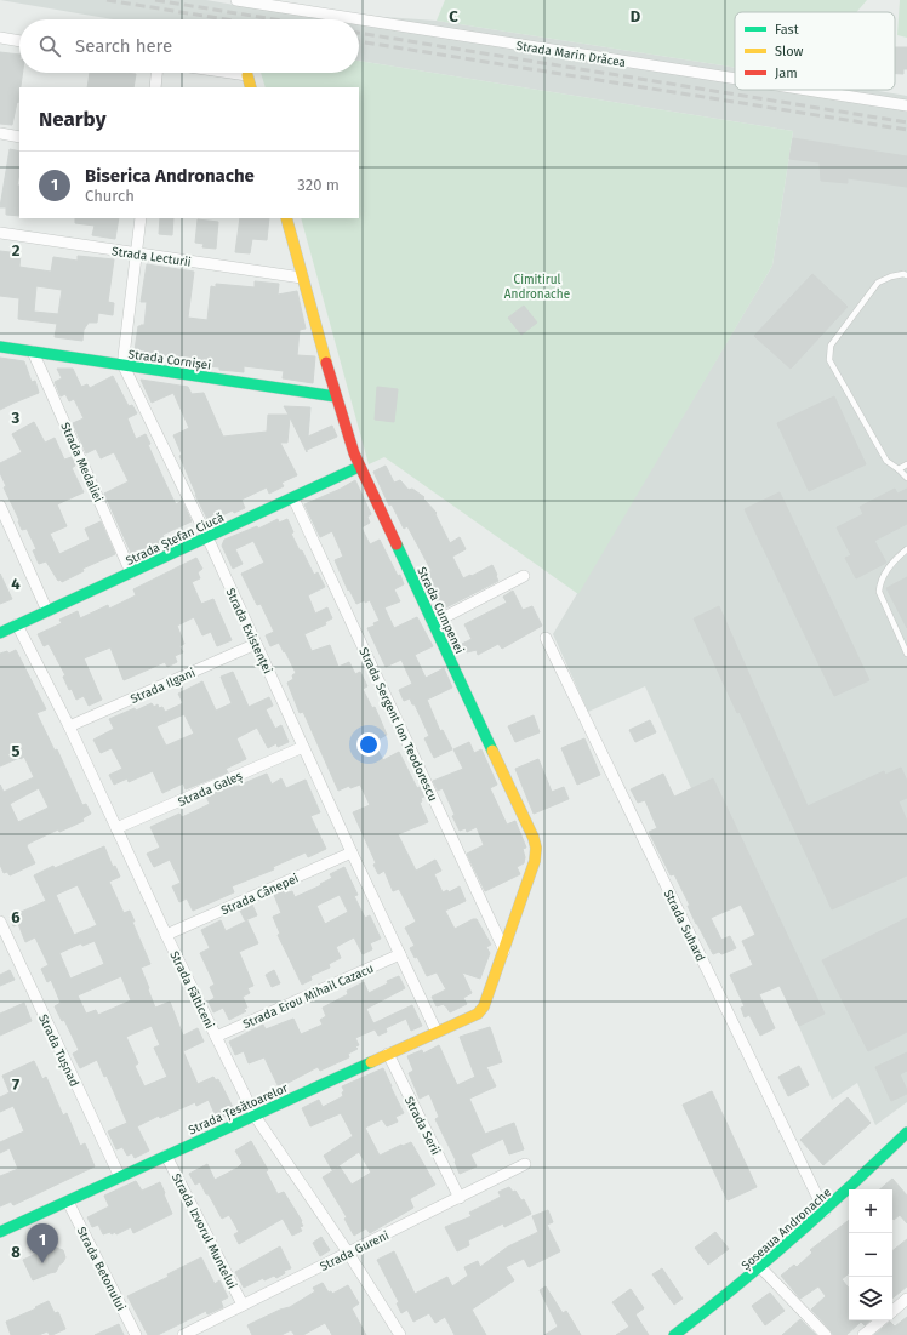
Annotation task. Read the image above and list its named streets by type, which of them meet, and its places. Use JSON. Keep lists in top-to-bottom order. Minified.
{"streets":{"street":["Strada Marin Drăcea","Strada Lecturii","Strada Cornișei","Strada Medaliei","Strada Ștefan Ciucă","Strada Cumpenei","Strada Existenței","Strada Ilgani","Strada Sergent Ion Teodorescu","Strada Galeș","Strada Cânepei","Strada Suhard","Strada Fălticeni","Strada Erou Mihail Cazacu","Strada Tușnad","Strada Țesătoarelor","Strada Serii","Șoseaua Andronache","Strada Izvorul Muntelui","Strada Gureni","Strada Betonului"]},"crossings":[["Strada Lecturii","Strada Cumpenei"],["Strada Cornișei","Strada Medaliei"],["Strada Cornișei","Strada Cumpenei"],["Strada Cornișei","Strada Existenței"],["Strada Medaliei","Strada Ștefan Ciucă"],["Strada Ștefan Ciucă","Strada Cumpenei"],["Strada Ștefan Ciucă","Strada Existenței"],["Strada Ștefan Ciucă","Strada Sergent Ion Teodorescu"],["Strada Ștefan Ciucă","Strada Fălticeni"],["Strada Cumpenei","Strada Sergent Ion Teodorescu"],["Strada Cumpenei","Strada Țesătoarelor"],["Strada Existenței","Strada Ilgani"],["Strada Existenței","Strada Galeș"],["Strada Existenței","Strada Cânepei"],["Strada Existenței","Strada Erou Mihail Cazacu"],["Strada Existenței","Strada Țesătoarelor"],["Strada Ilgani","Strada Fălticeni"],["Strada Galeș","Strada Fălticeni"],["Strada Cânepei","Strada Fălticeni"],["Strada Suhard","Șoseaua Andronache"],["Strada Fălticeni","Strada Erou Mihail Cazacu"],["Strada Fălticeni","Strada Țesătoarelor"],["Strada Fălticeni","Strada Gureni"],["Strada Tușnad","Strada Țesătoarelor"],["Strada Țesătoarelor","Strada Serii"],["Strada Țesătoarelor","Strada Izvorul Muntelui"],["Strada Țesătoarelor","Strada Betonului"],["Strada Serii","Strada Gureni"],["Strada Izvorul Muntelui","Strada Gureni"]],"parks":["Cimitirul Andronache"],"legend":["Fast","Slow","Jam"],"page":{"search":"Search here","heading":"Nearby","list":[{"mark":"1","name":"Biserica Andronache","note":"Church","value":"320 m"}],"map_buttons":["+","−"],"pins":"1"},"grid":{"columns":["C","D"],"rows":["2","3","4","5","6","7","8"]}}
